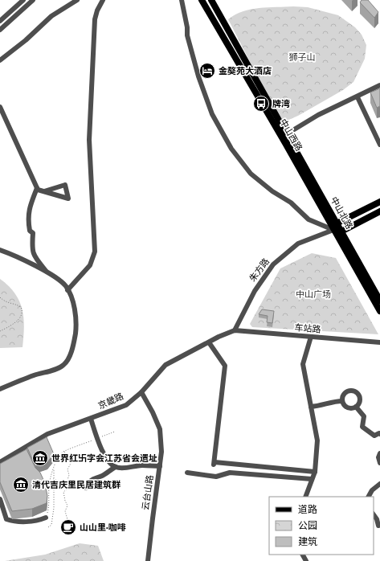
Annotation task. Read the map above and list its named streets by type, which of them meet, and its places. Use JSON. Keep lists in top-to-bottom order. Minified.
{"streets":{"main road":["中山西路","中山北路","朱方路"],"street":["车站路","京畿路","云台山路"]},"crossings":[["中山西路","中山北路"],["中山西路","朱方路"],["中山北路","朱方路"],["朱方路","车站路"],["朱方路","京畿路"],["车站路","京畿路"],["京畿路","云台山路"]],"parks":["狮子山","中山广场"],"places":{"hotel":["金獒苑大酒店"],"bus stop":["牌湾"],"museum":["世界红卐字会江苏省会遗址","清代吉庆里民居建筑群"],"cafe":["山山里·咖啡"]},"legend":["道路","公园","建筑"]}
